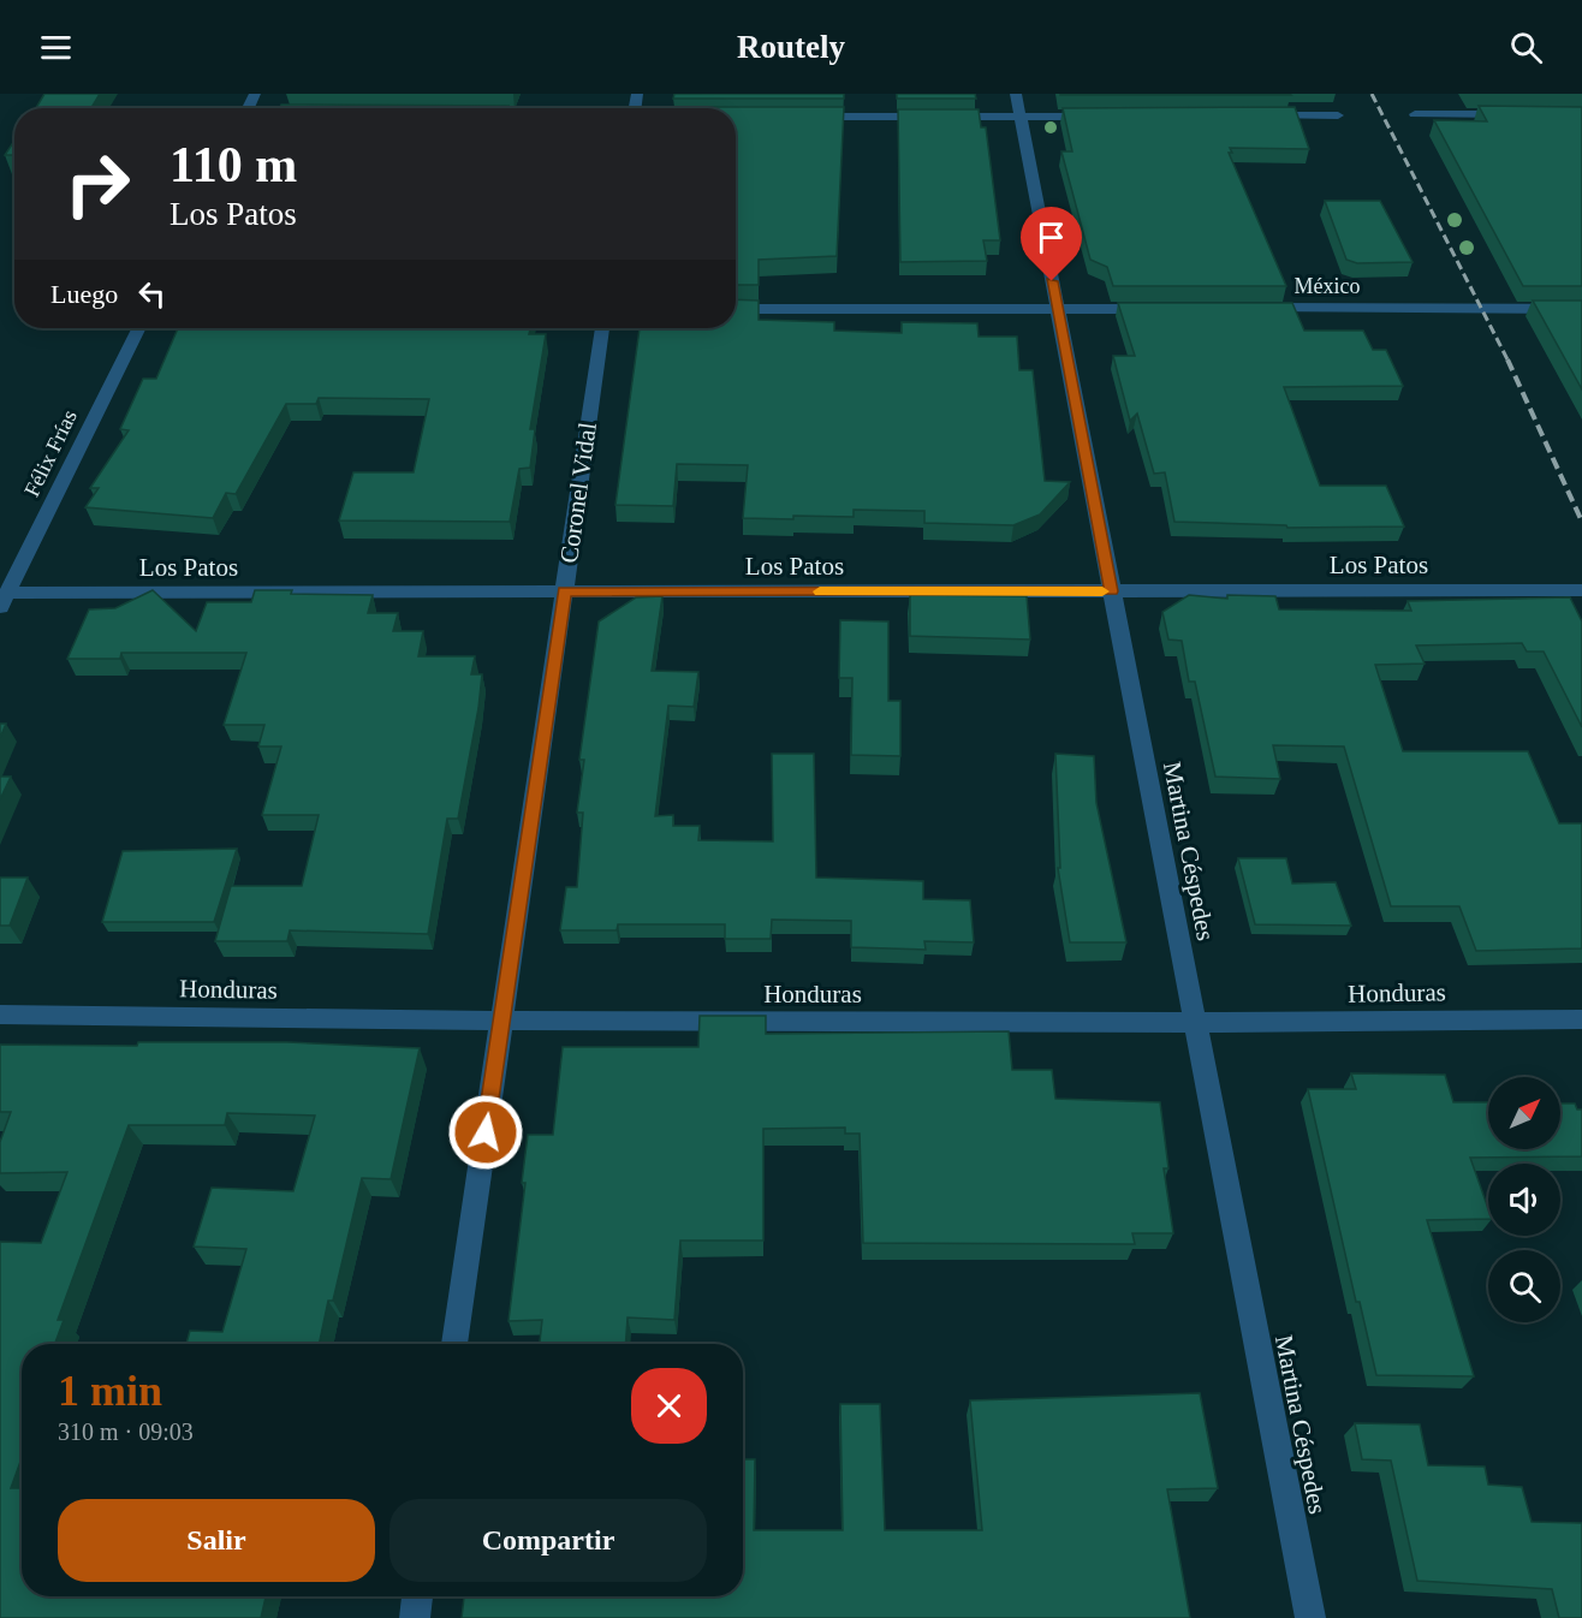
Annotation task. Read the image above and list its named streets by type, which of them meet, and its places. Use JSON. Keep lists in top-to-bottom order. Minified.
{"streets":{"street":["México","Félix Frías","Coronel Vidal","Los Patos","Martina Céspedes","Honduras"]},"crossings":[["Félix Frías","Los Patos"],["Coronel Vidal","Los Patos"],["Coronel Vidal","Honduras"],["Los Patos","Martina Céspedes"],["Martina Céspedes","Honduras"]],"north":"top right","page":{"header":"Routely","turn":["110 m","Los Patos"],"then":"Luego","heading":["1 min","310 m · 09:03"],"buttons":["Salir","Compartir"]}}
